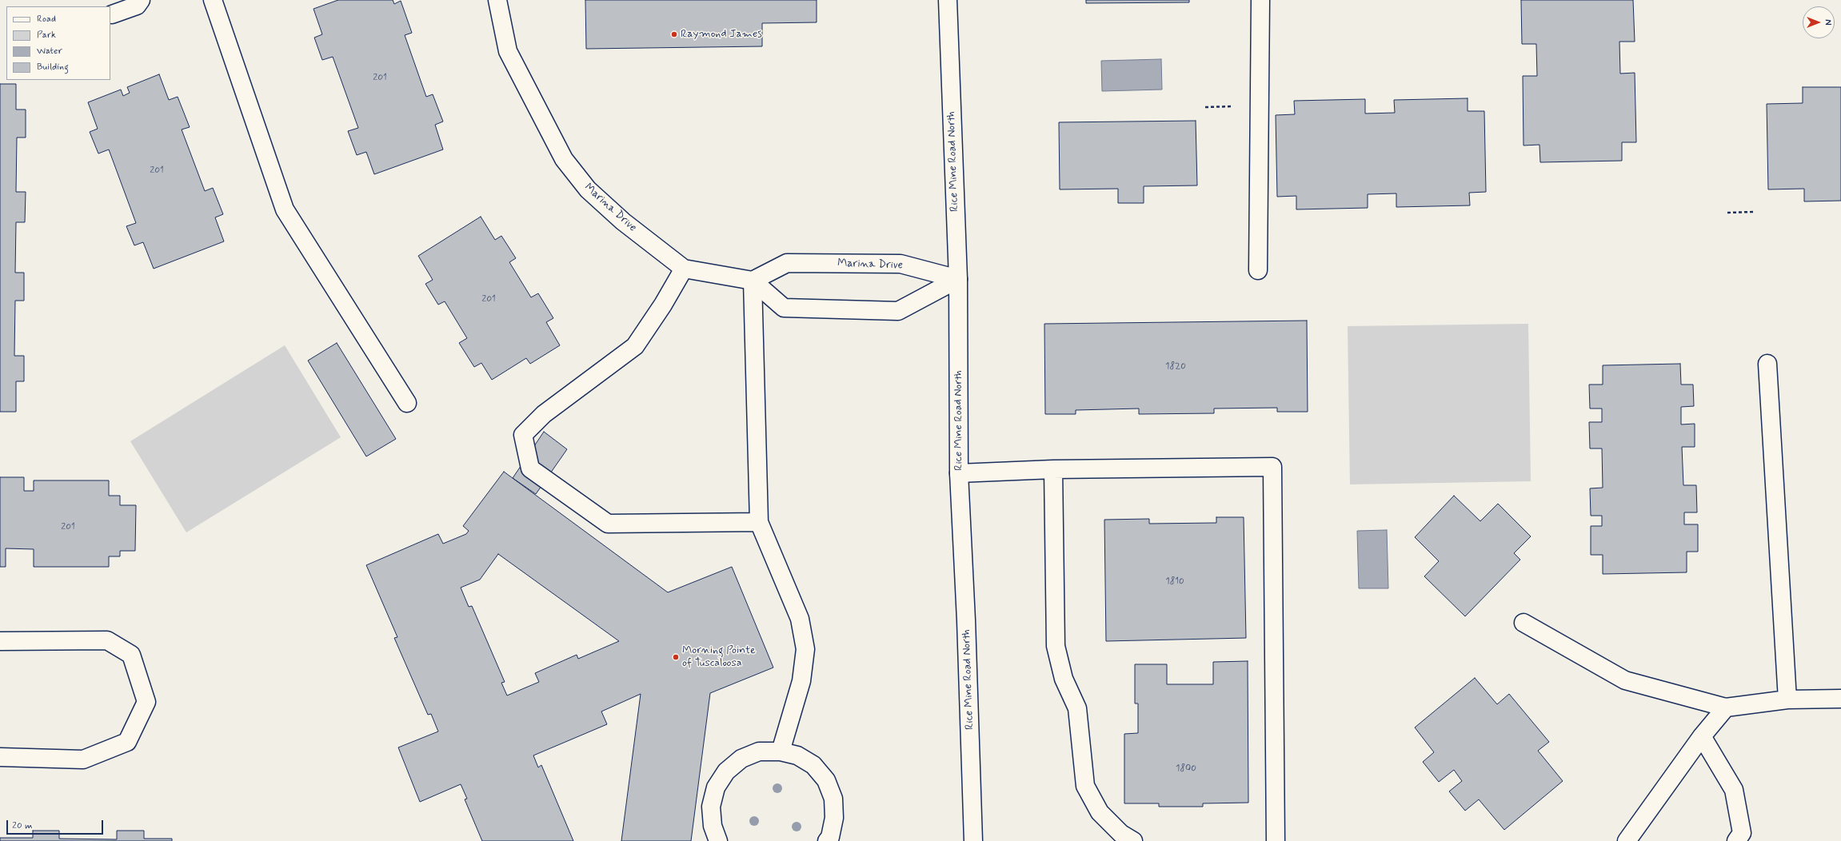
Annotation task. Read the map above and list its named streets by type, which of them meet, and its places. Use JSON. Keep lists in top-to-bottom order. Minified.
{"streets":{"street":["Rice Mine Road North","Marina Drive"]},"crossings":[["Rice Mine Road North","Marina Drive"]],"places":["Raymond James","Morning Pointe of Tuscaloosa"],"house_numbers":["201","201","201","1820","201","1810","1800"],"legend":["Road","Park","Water","Building"],"scale_bar":"20 m","north":"right"}
